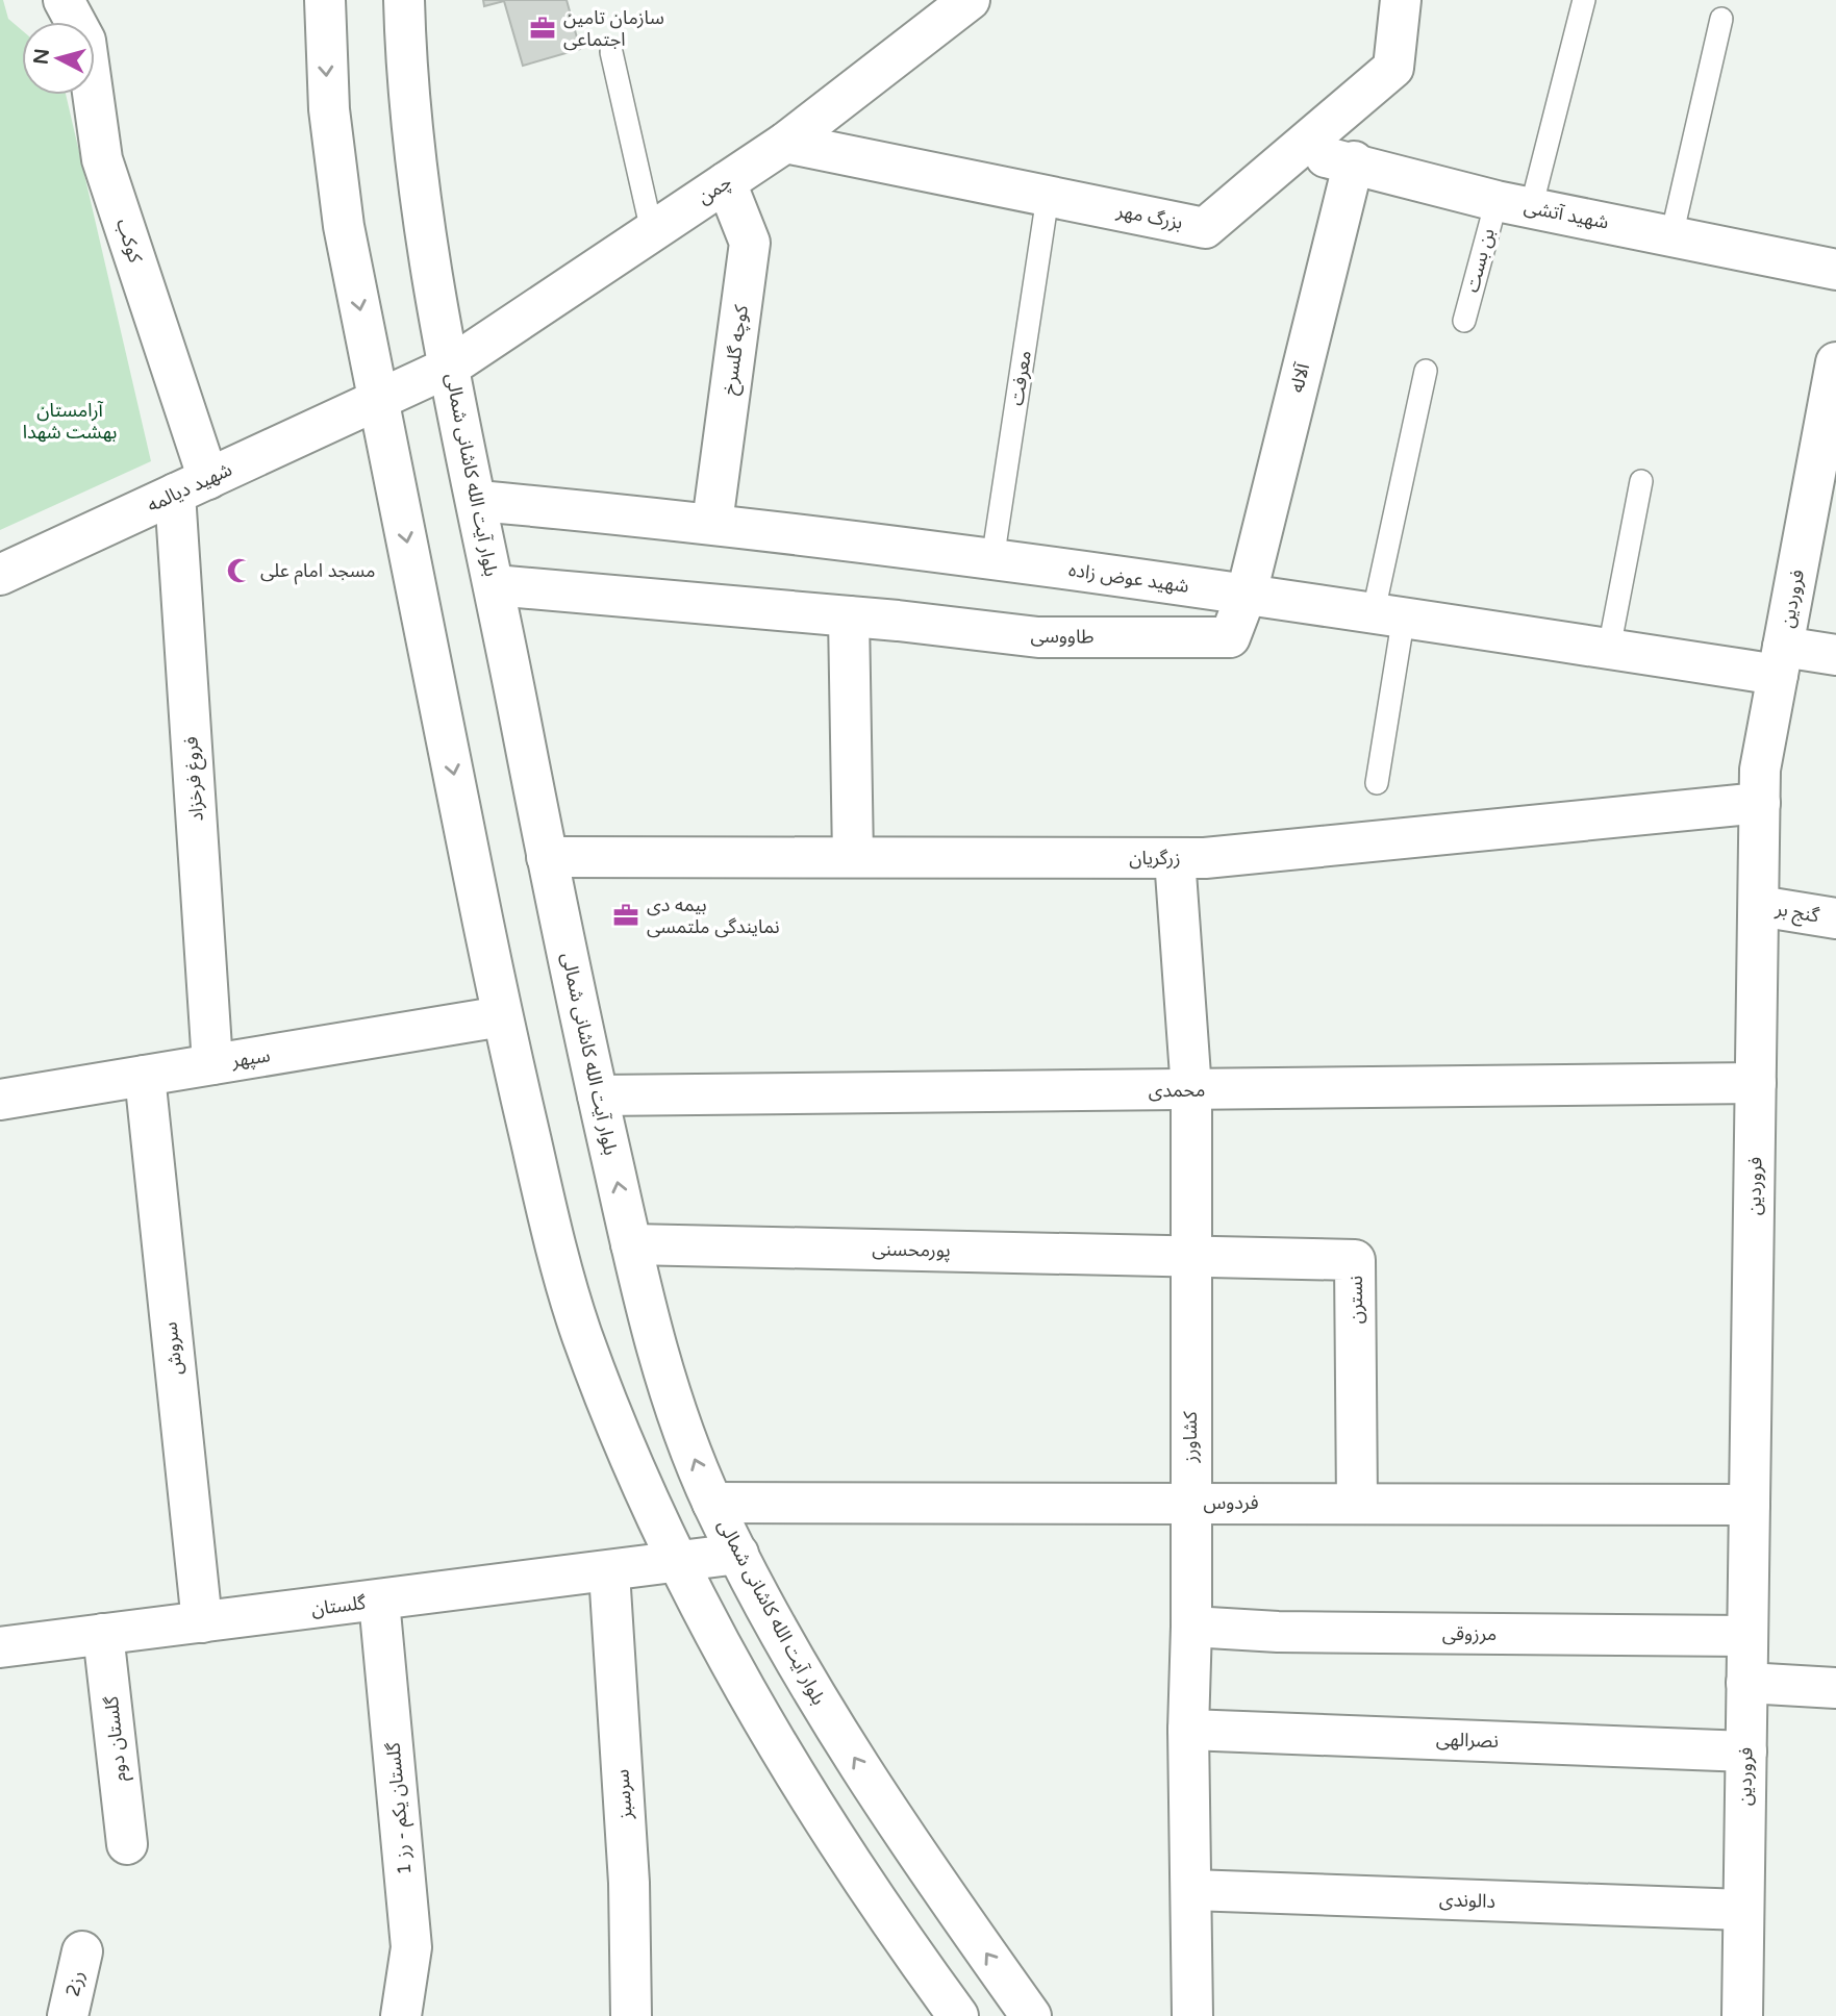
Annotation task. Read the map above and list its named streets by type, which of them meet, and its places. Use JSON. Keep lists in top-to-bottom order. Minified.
{"streets":{"street":["چمن","شهید آتشی","بزرگ مهر","کوکب","کوچه گلسرخ","آلاله","بلوار آیت الله کاشانی شمالی","شهید دیالمه","شهید عوض زاده","فروردین","طاووسی","فروغ فرخزاد","زرگریان","گنج بر","سپهر","محمدی","پورمحسنی","نسترن","سروش","کشاورز","فردوس","گلستان","مرزوقی","گلستان دوم","نصرالهی","سرسبز","گلستان یکم - رز 1","دالوندی","رز2"],"lane":["بن بست","معرفت"]},"crossings":[["چمن","بزرگ مهر"],["چمن","کوچه گلسرخ"],["چمن","بلوار آیت الله کاشانی شمالی"],["چمن","شهید دیالمه"],["شهید آتشی","بزرگ مهر"],["شهید آتشی","بن بست"],["شهید آتشی","آلاله"],["بزرگ مهر","معرفت"],["کوکب","شهید دیالمه"],["کوکب","فروغ فرخزاد"],["کوچه گلسرخ","شهید عوض زاده"],["معرفت","شهید عوض زاده"],["آلاله","شهید عوض زاده"],["آلاله","طاووسی"],["بلوار آیت الله کاشانی شمالی","شهید دیالمه"],["بلوار آیت الله کاشانی شمالی","شهید عوض زاده"],["بلوار آیت الله کاشانی شمالی","طاووسی"],["بلوار آیت الله کاشانی شمالی","زرگریان"],["بلوار آیت الله کاشانی شمالی","محمدی"],["بلوار آیت الله کاشانی شمالی","پورمحسنی"],["بلوار آیت الله کاشانی شمالی","فردوس"],["بلوار آیت الله کاشانی شمالی","گلستان"],["شهید دیالمه","فروغ فرخزاد"],["شهید عوض زاده","فروردین"],["شهید عوض زاده","طاووسی"],["فروردین","زرگریان"],["فروردین","گنج بر"],["فروردین","محمدی"],["فروردین","فردوس"],["فروردین","مرزوقی"],["فروردین","نصرالهی"],["فروردین","دالوندی"],["فروغ فرخزاد","سپهر"],["زرگریان","کشاورز"],["سپهر","سروش"],["محمدی","کشاورز"],["پورمحسنی","نسترن"],["پورمحسنی","کشاورز"],["نسترن","کشاورز"],["نسترن","فردوس"],["سروش","گلستان"],["کشاورز","فردوس"],["کشاورز","مرزوقی"],["کشاورز","نصرالهی"],["کشاورز","دالوندی"],["گلستان","گلستان دوم"],["گلستان","سرسبز"],["گلستان","گلستان یکم - رز 1"]],"parks":["آرامستان بهشت شهدا"],"places":{"office":["سازمان تامین اجتماعی","بیمه دی نمایندگی ملتمسی"],"mosque":["مسجد امام علی"]},"north":"left"}
